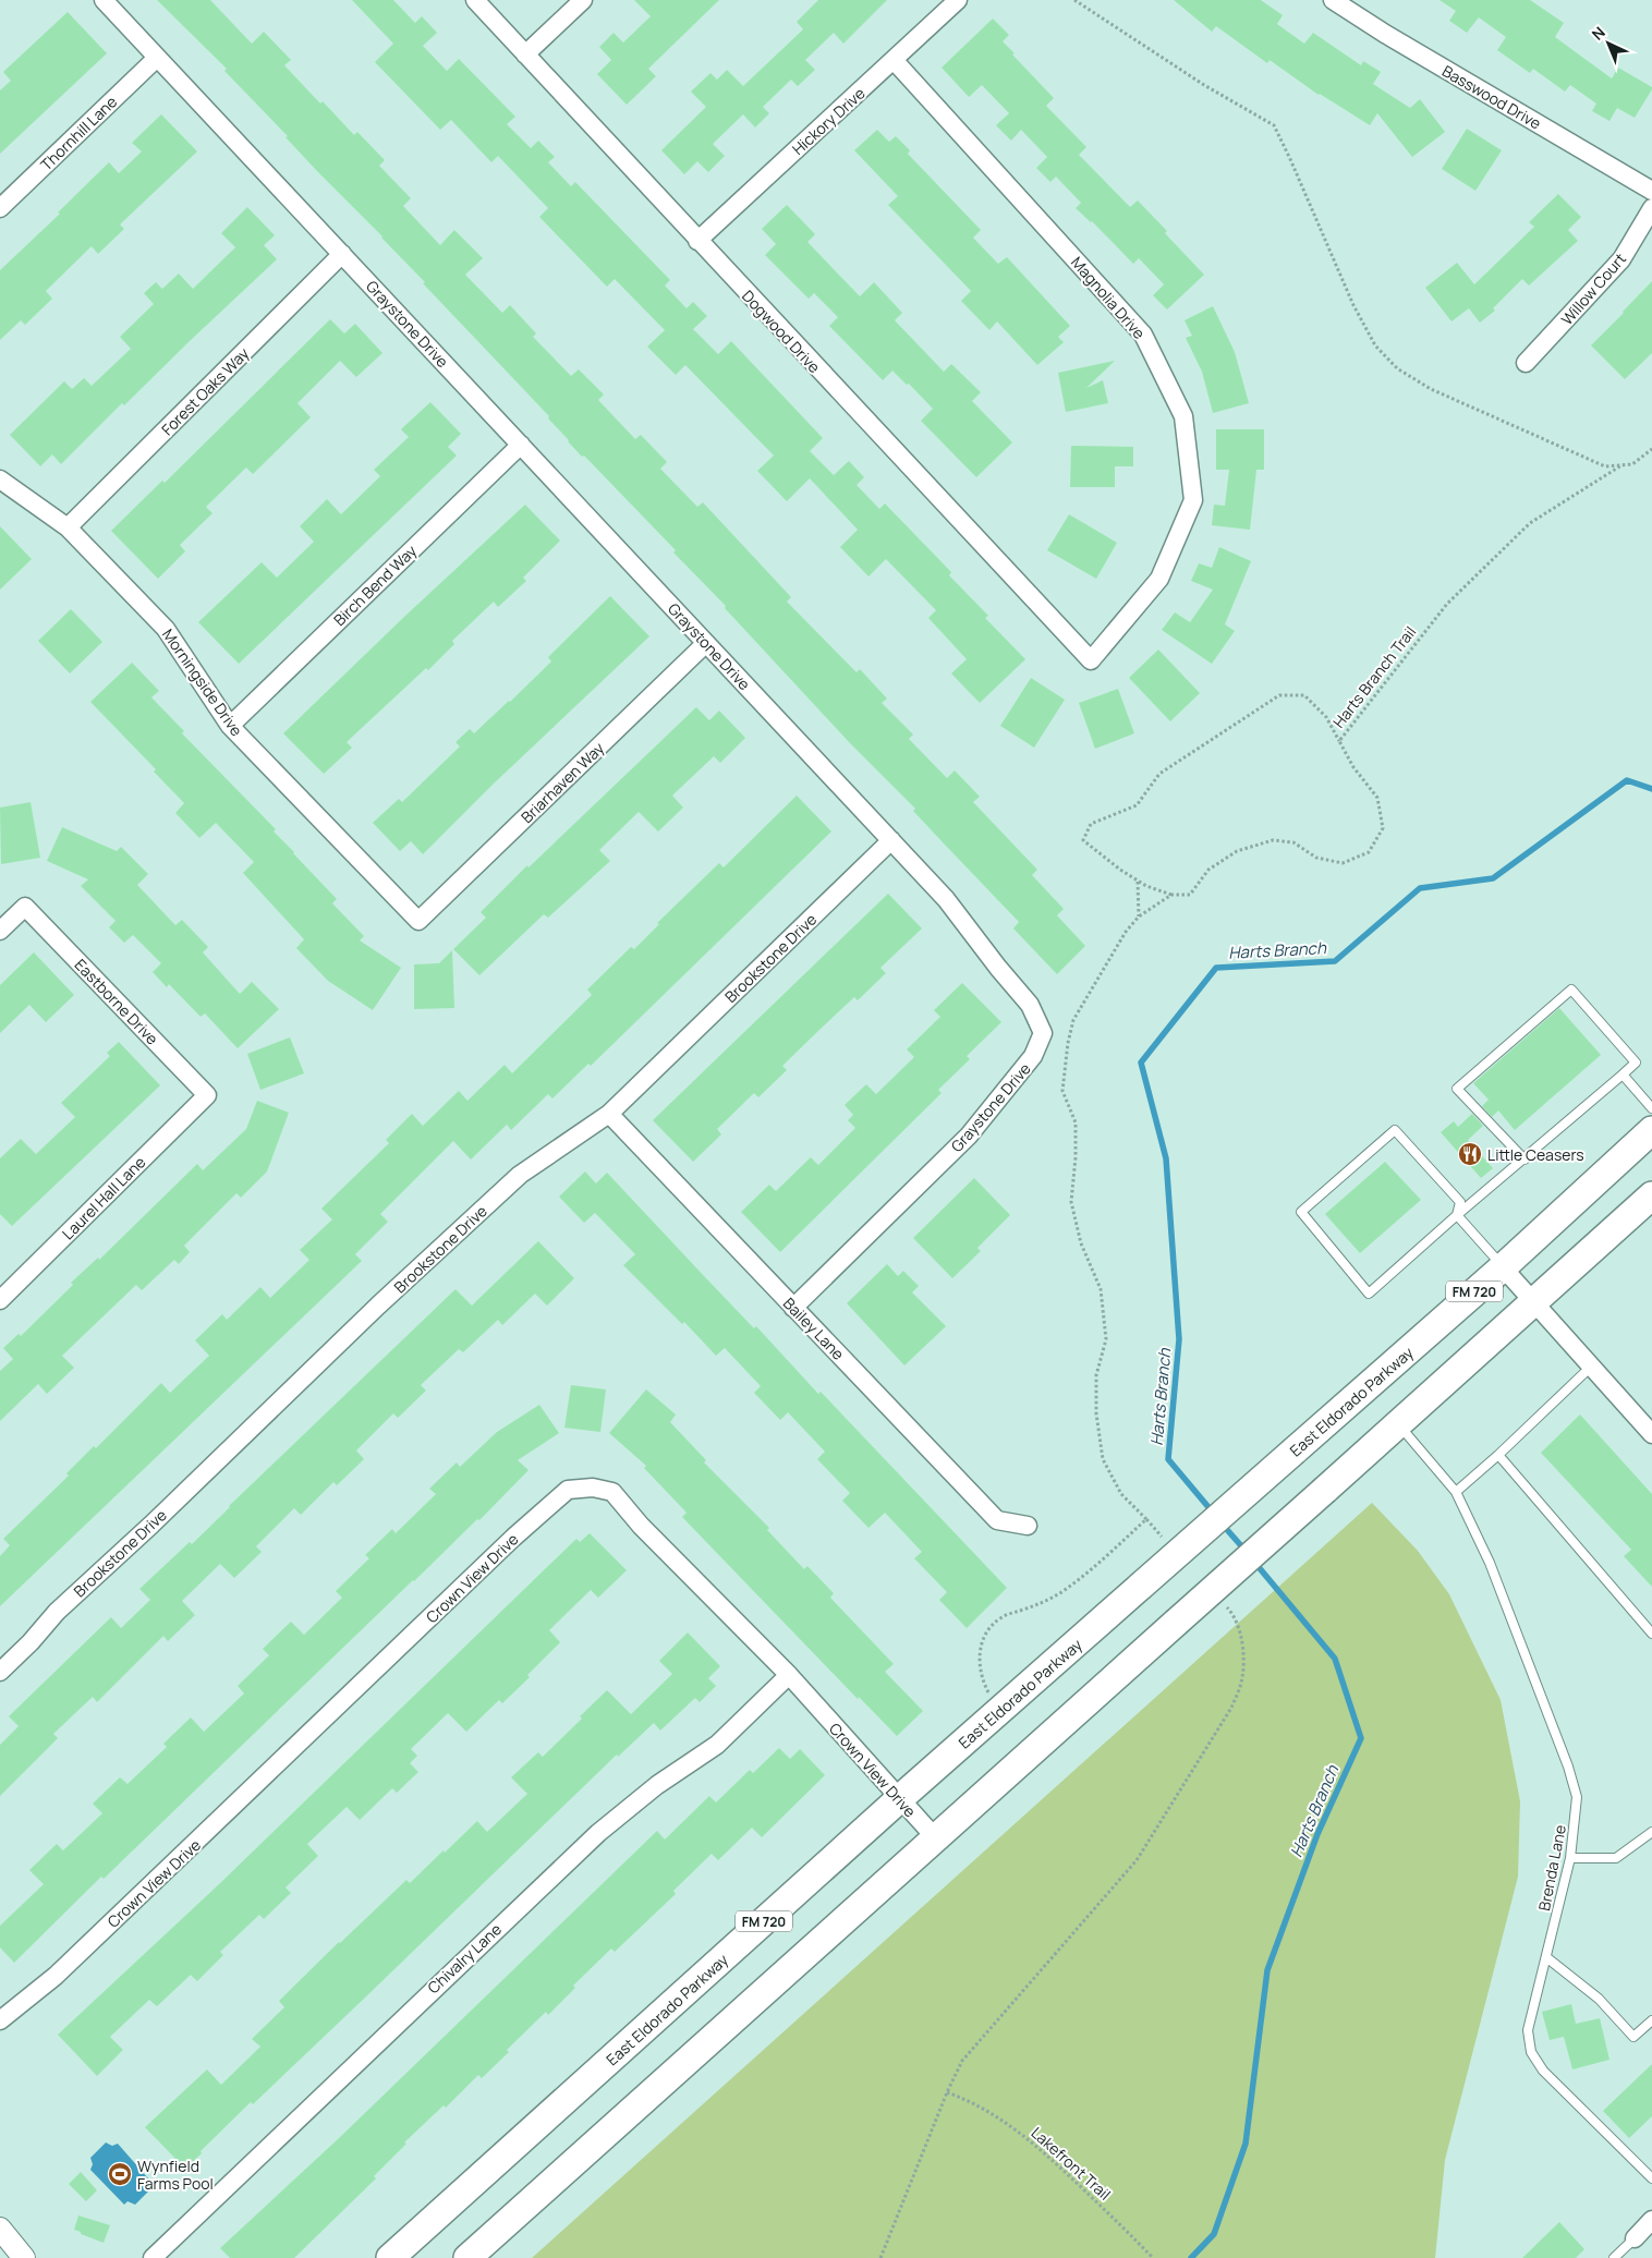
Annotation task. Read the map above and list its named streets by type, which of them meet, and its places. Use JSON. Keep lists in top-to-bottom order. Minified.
{"streets":{"main road":["FM 720","East Eldorado Parkway"],"street":["Basswood Drive","Hickory Drive","Thornhill Lane","Willow Court","Magnolia Drive","Graystone Drive","Dogwood Drive","Forest Oaks Way","Birch Bend Way","Morningside Drive","Briarhaven Way","Brookstone Drive","Eastborne Drive","Laurel Hall Lane","Bailey Lane","Crown View Drive","Chivalry Lane"],"lane":["Brenda Lane"],"path":["Harts Branch Trail","Lakefront Trail"]},"crossings":[["Hickory Drive","Magnolia Drive"],["Hickory Drive","Dogwood Drive"],["Thornhill Lane","Graystone Drive"],["Magnolia Drive","Dogwood Drive"],["Graystone Drive","Forest Oaks Way"],["Graystone Drive","Birch Bend Way"],["Graystone Drive","Briarhaven Way"],["Graystone Drive","Brookstone Drive"],["Graystone Drive","Bailey Lane"],["Forest Oaks Way","Morningside Drive"],["Birch Bend Way","Morningside Drive"],["Morningside Drive","Briarhaven Way"],["Brookstone Drive","Bailey Lane"],["Eastborne Drive","Laurel Hall Lane"],["FM 720","Crown View Drive"],["FM 720","Brenda Lane"],["East Eldorado Parkway","Crown View Drive"],["Crown View Drive","Chivalry Lane"]],"water":["Harts Branch"],"places":{"restaurant":["Little Ceasers"],"sports":["Wynfield Farms Pool"]},"north":"top left"}
